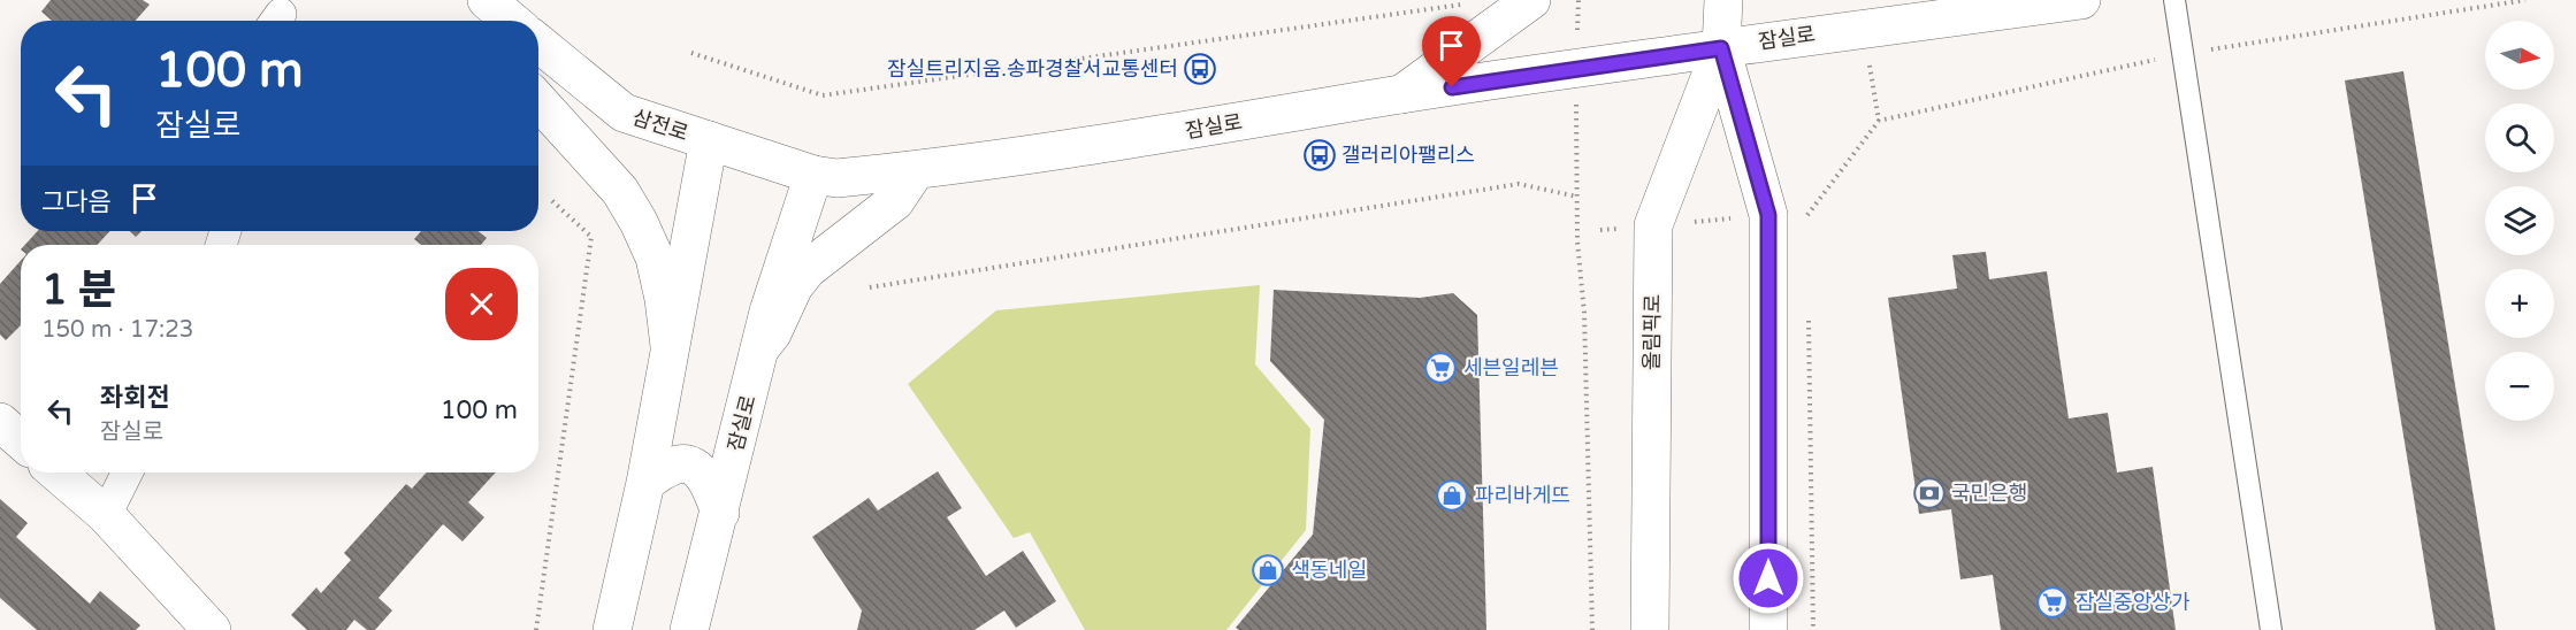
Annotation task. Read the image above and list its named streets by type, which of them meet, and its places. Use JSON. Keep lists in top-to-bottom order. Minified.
{"streets":{"main road":["잠실로","삼전로","올림픽로"]},"crossings":[["잠실로","삼전로"],["잠실로","올림픽로"]],"places":{"bus stop":["잠실트리지움.송파경찰서교통센터","갤러리아팰리스"],"supermarket":["세븐일레븐","잠실중앙상가"],"bank":["국민은행"],"shop":["파리바게뜨","색동네일"]},"north":"right","page":{"map_buttons":["+","−"],"turn":["100 m","잠실로"],"then":"그다음","heading":["1 분","150 m · 17:23"],"list":[{"name":"좌회전","note":"잠실로","value":"100 m"}]}}
